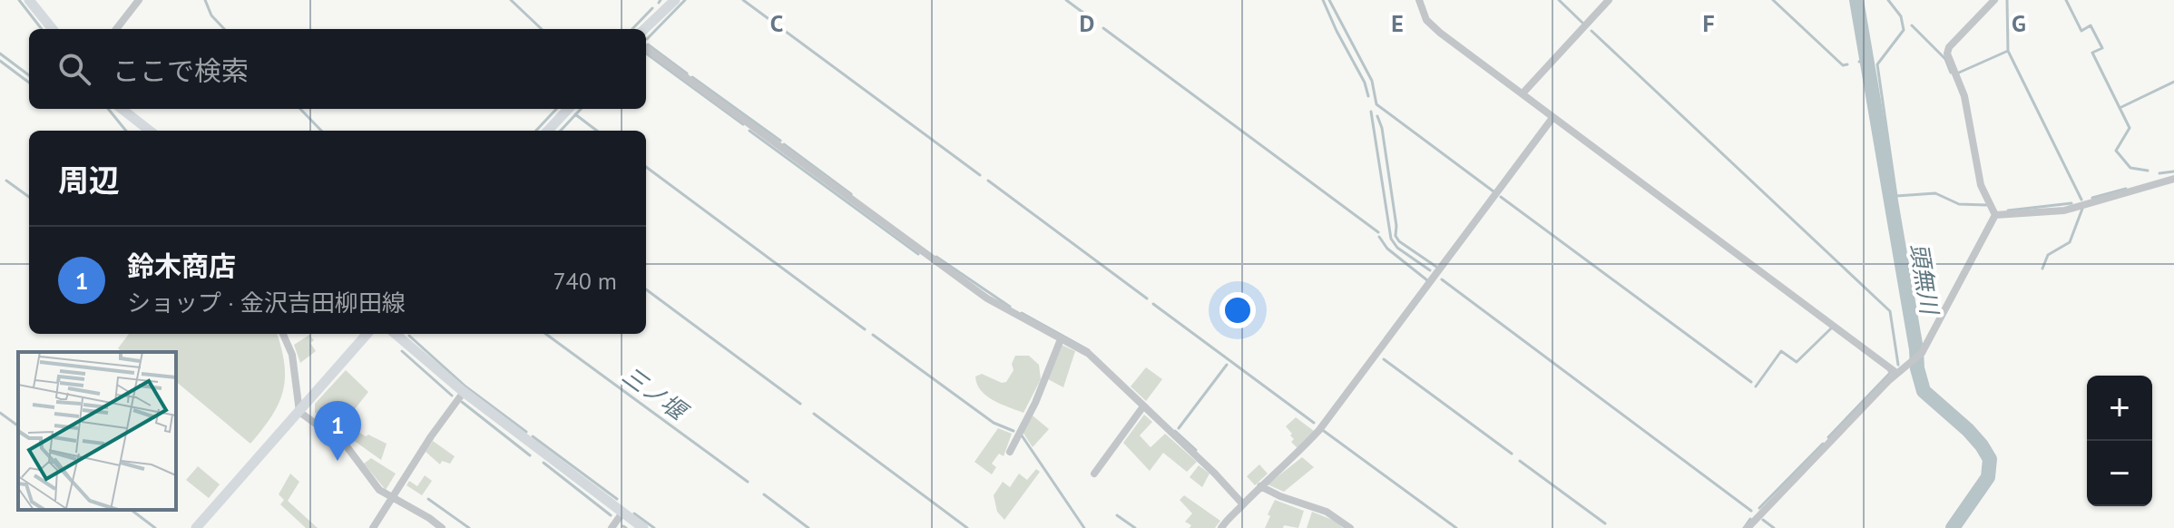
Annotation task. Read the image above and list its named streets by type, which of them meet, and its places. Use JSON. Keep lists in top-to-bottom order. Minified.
{"water":["頭無川","三ノ堰"],"page":{"search":"ここで検索","heading":"周辺","list":[{"mark":"1","name":"鈴木商店","note":"ショップ · 金沢吉田柳田線","value":"740 m"}],"map_buttons":["+","−"],"pins":"1"},"grid":{"columns":["C","D","E","F","G"]}}
